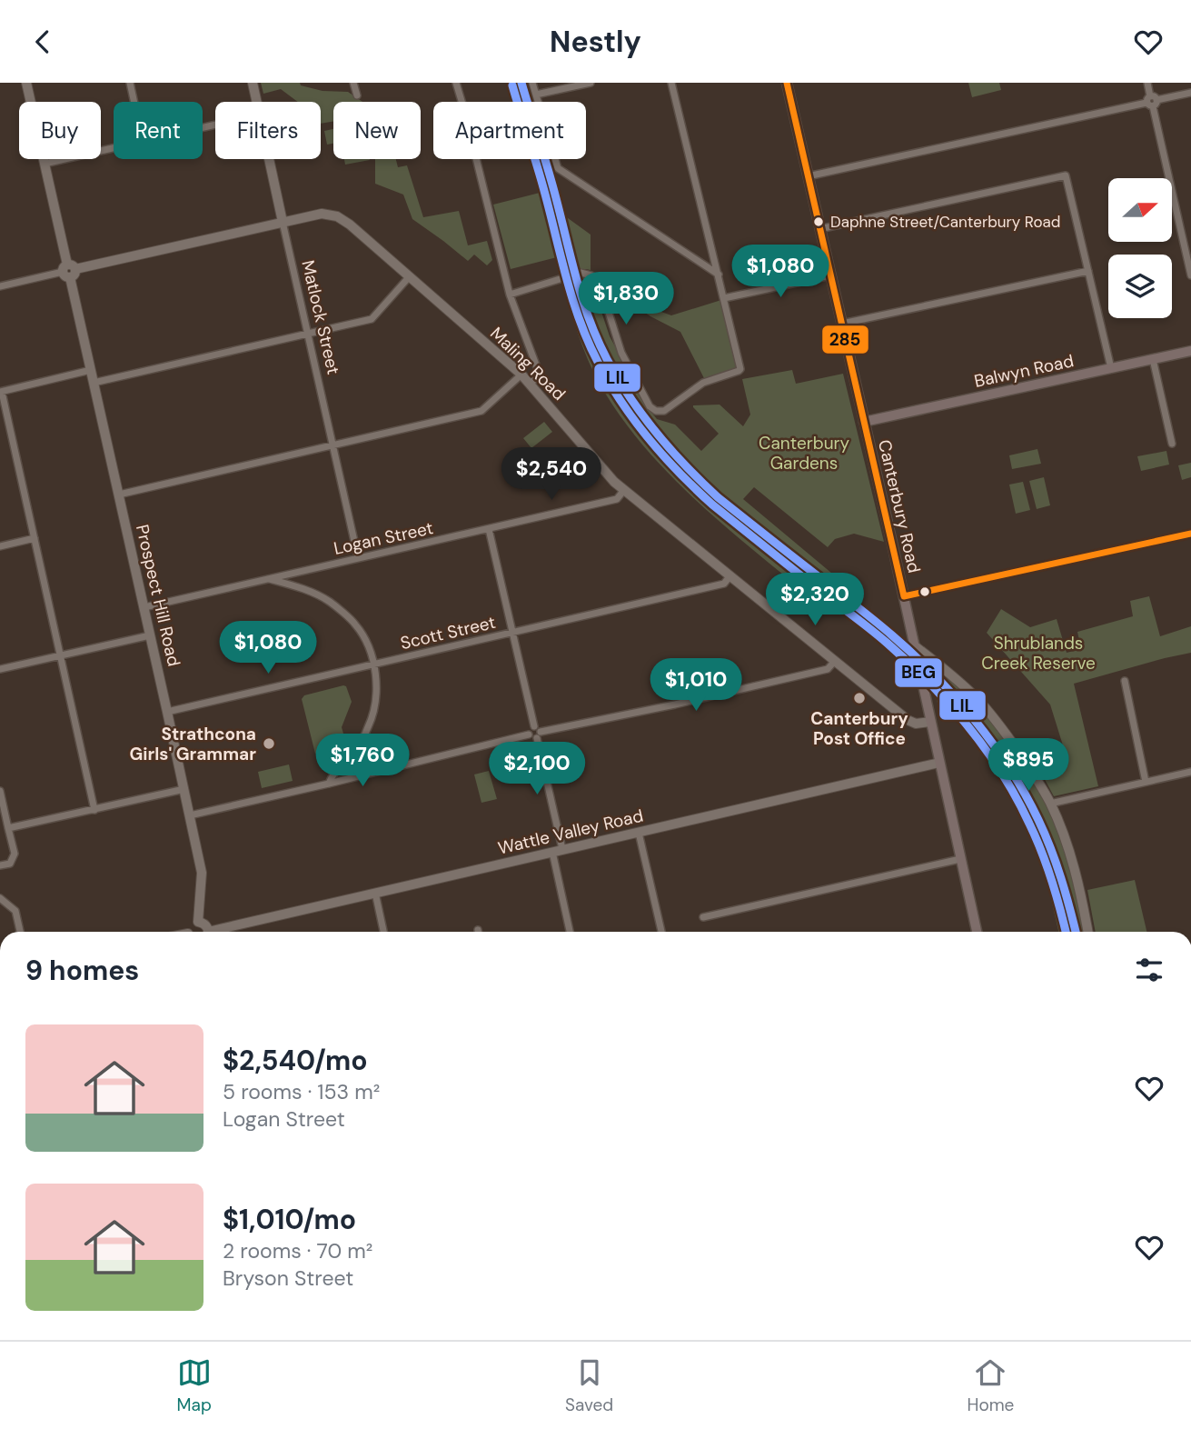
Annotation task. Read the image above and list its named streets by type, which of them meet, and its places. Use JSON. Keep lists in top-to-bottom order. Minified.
{"streets":{"main road":["Balwyn Road","Canterbury Road"],"street":["Matlock Street","Maling Road","Logan Street","Prospect Hill Road","Scott Street","Wattle Valley Road"]},"crossings":[["Matlock Street","Maling Road"],["Matlock Street","Logan Street"],["Maling Road","Canterbury Road"],["Maling Road","Logan Street"],["Maling Road","Prospect Hill Road"],["Maling Road","Scott Street"],["Balwyn Road","Canterbury Road"],["Canterbury Road","Wattle Valley Road"],["Logan Street","Prospect Hill Road"],["Prospect Hill Road","Scott Street"]],"parks":["Canterbury Gardens","Shrublands Creek Reserve"],"places":["Daphne Street/Canterbury Road","Canterbury Post Office","Strathcona Girls' Grammar"],"lines":["transit line LIL","transit line 285","transit line BEG"],"north":"right","page":{"header":"Nestly","chip":["Buy","Rent","Filters","New","Apartment"],"price":["$1,080","$1,830","$2,540","$2,320","$1,080","$1,010","$1,760","$895","$2,100"],"heading":"9 homes","list":[{"name":"$2,540/mo","note":"5 rooms · 153 m² · Logan Street"},{"name":"$1,010/mo","note":"2 rooms · 70 m² · Bryson Street"}],"tabs":["Map","Saved","Home"]}}
